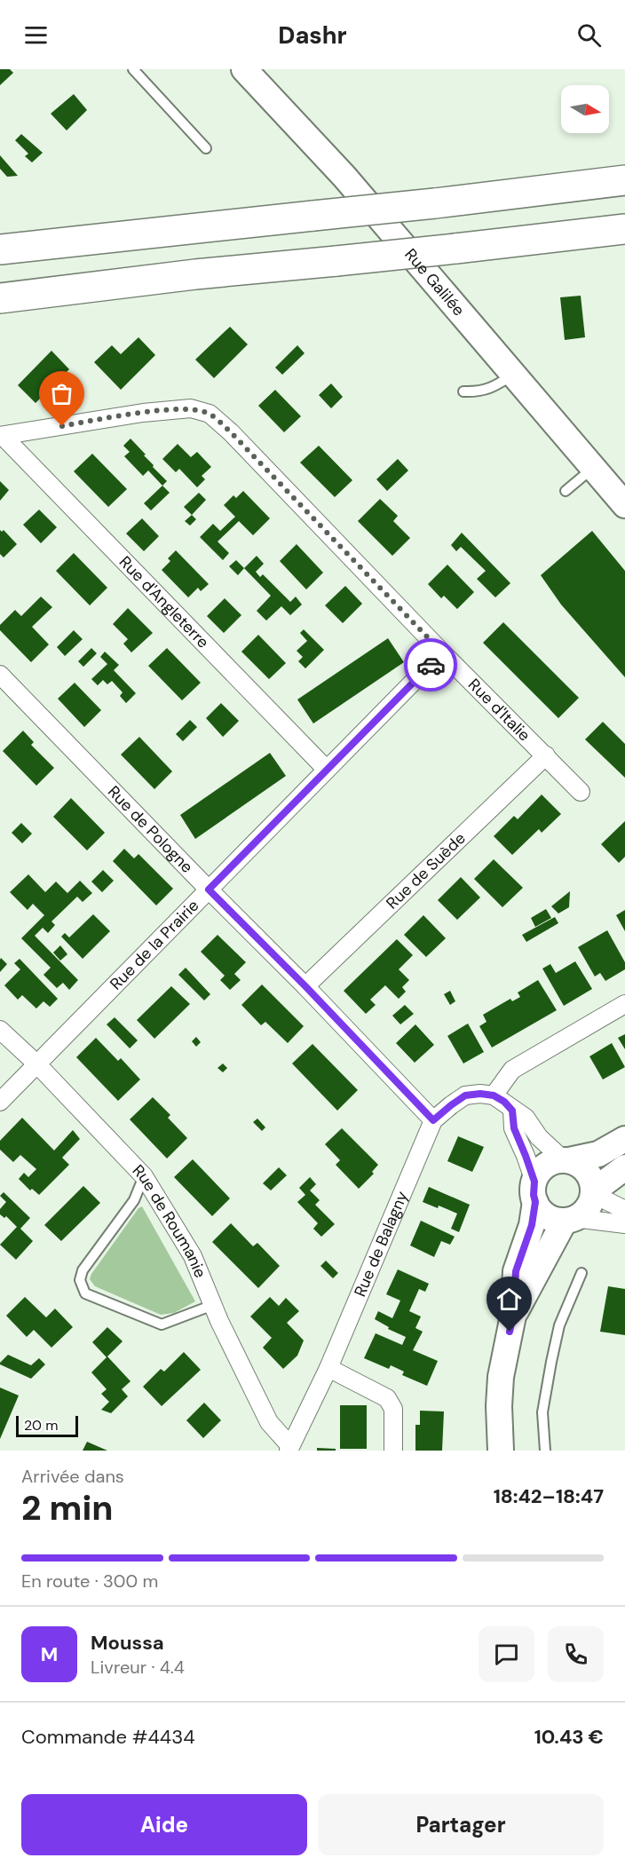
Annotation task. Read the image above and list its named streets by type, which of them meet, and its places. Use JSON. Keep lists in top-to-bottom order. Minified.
{"streets":{"street":["Rue Galilée","Rue d'Angleterre","Rue d'Italie","Rue de Pologne","Rue de Suède","Rue de la Prairie","Rue de Roumanie","Rue de Balagny"]},"crossings":[["Rue d'Angleterre","Rue d'Italie"],["Rue d'Angleterre","Rue de la Prairie"],["Rue d'Italie","Rue de Suède"],["Rue d'Italie","Rue de la Prairie"],["Rue de Pologne","Rue de Suède"],["Rue de Pologne","Rue de la Prairie"],["Rue de Pologne","Rue de Balagny"],["Rue de la Prairie","Rue de Roumanie"],["Rue de Roumanie","Rue de Balagny"]],"scale_bar":"20 m","north":"right","page":{"header":"Dashr","scale":"20 m","heading":["2 min","Arrivée dans","18:42–18:47"],"panel":["Moussa","Livreur · 4.4","Commande #4434","10.43 €"],"bar":"En route · 300 m","round":"M","buttons":["Aide","Partager"]}}
